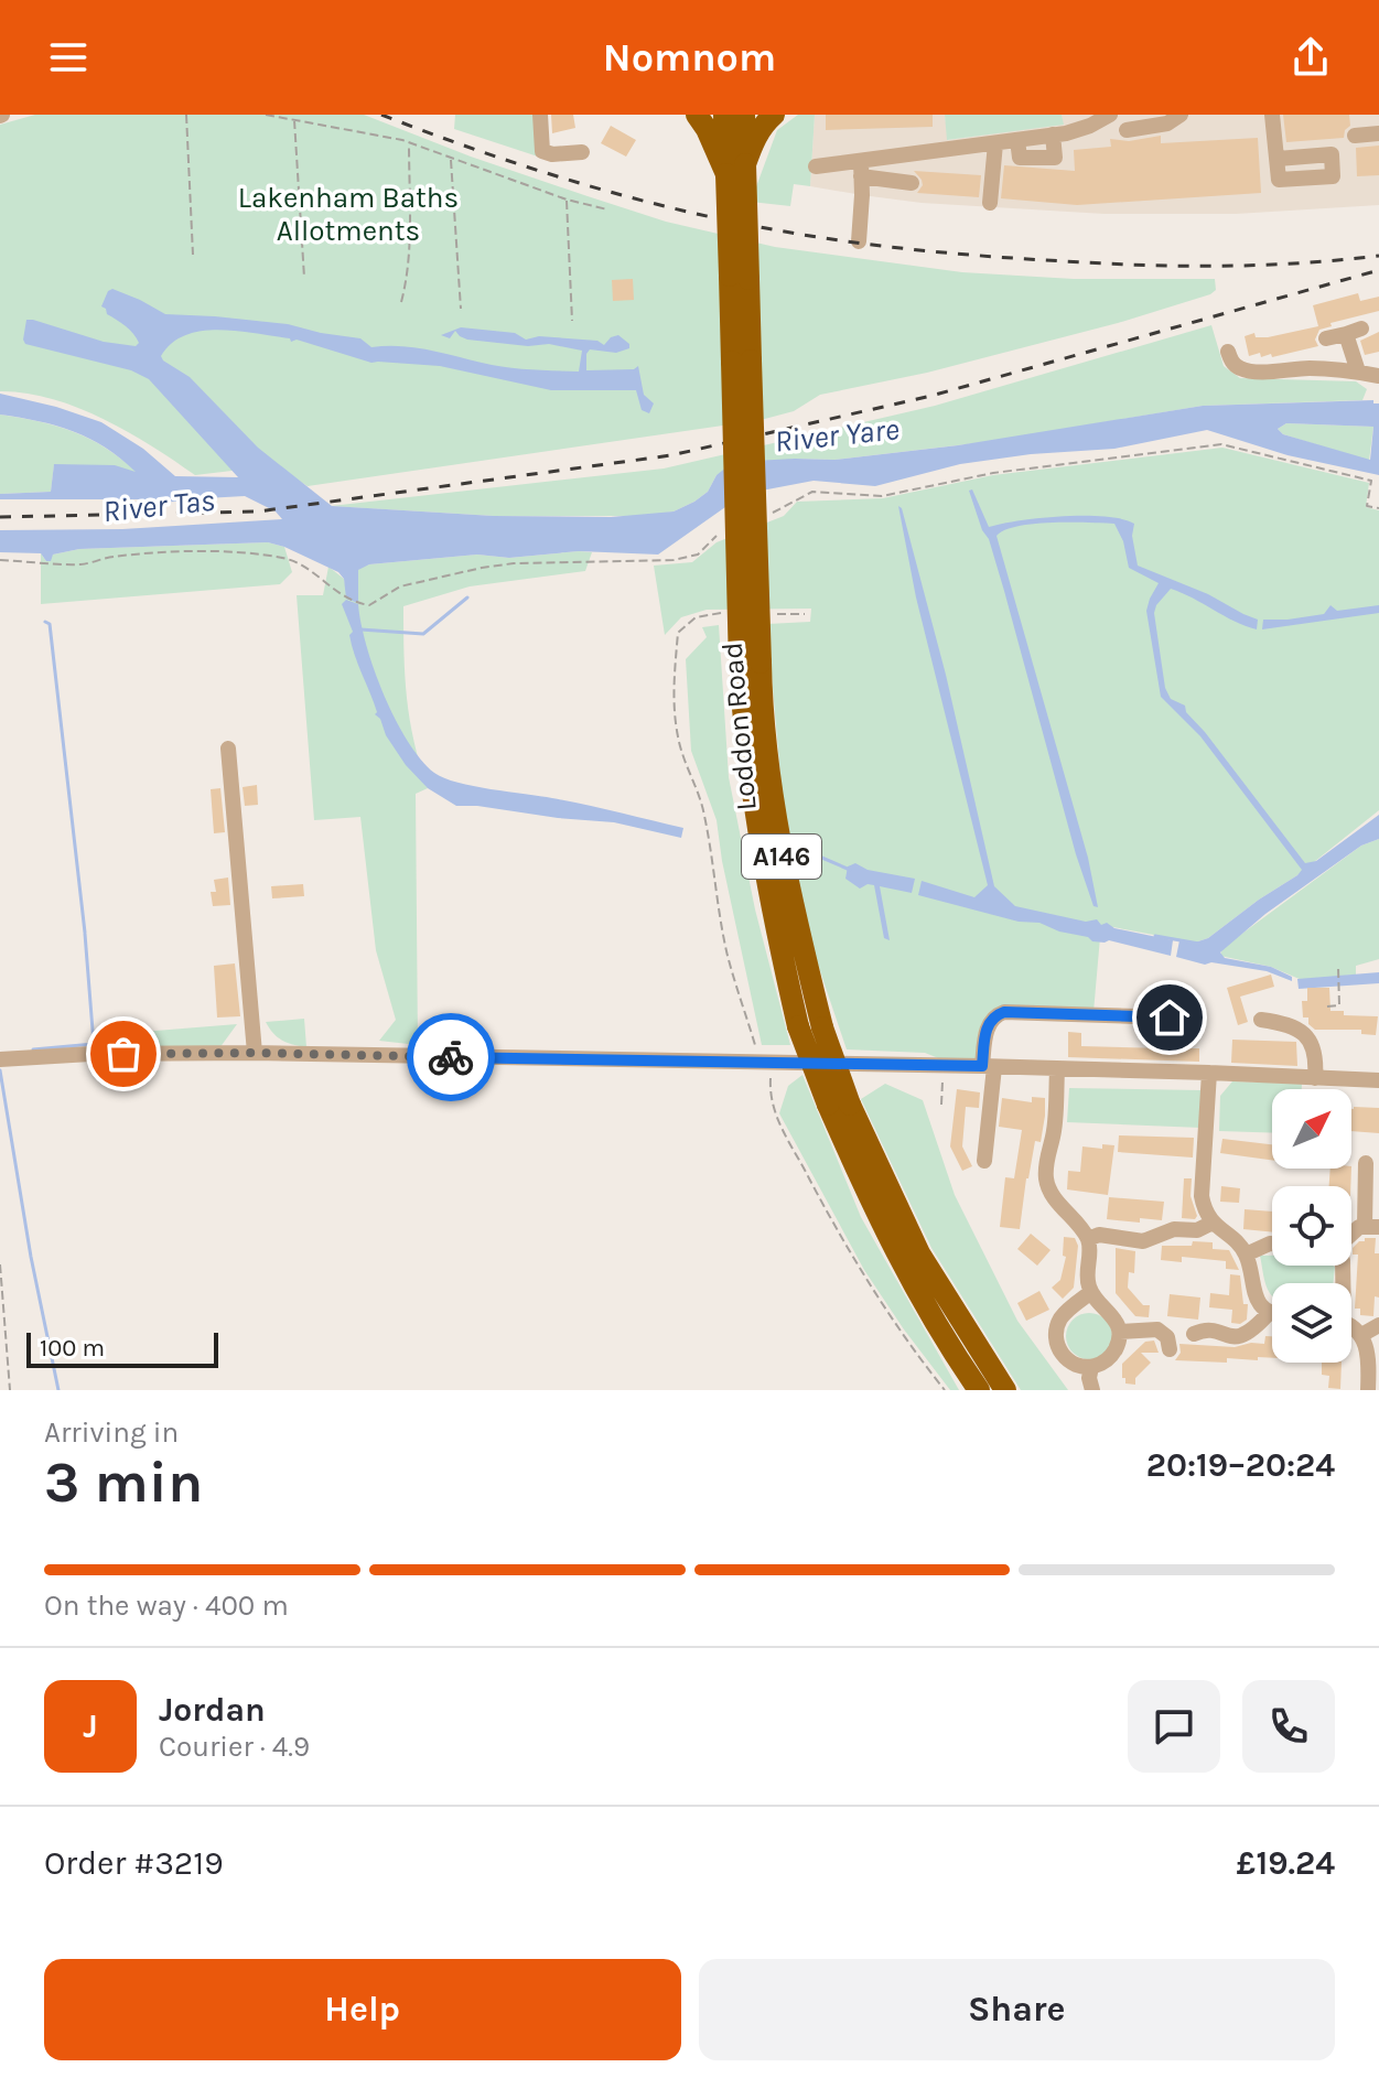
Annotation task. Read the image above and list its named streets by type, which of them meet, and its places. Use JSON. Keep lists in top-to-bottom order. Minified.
{"streets":{"highway":["Loddon Road","A146"]},"crossings":[["Loddon Road","A146"]],"water":["River Yare","River Tas"],"parks":["Lakenham Baths Allotments"],"scale_bar":"100 m","north":"top right","page":{"header":"Nomnom","scale":"100 m","heading":["3 min","Arriving in","20:19–20:24"],"panel":["Jordan","Courier · 4.9","Order #3219","£19.24"],"bar":"On the way · 400 m","round":"J","buttons":["Help","Share"]}}
